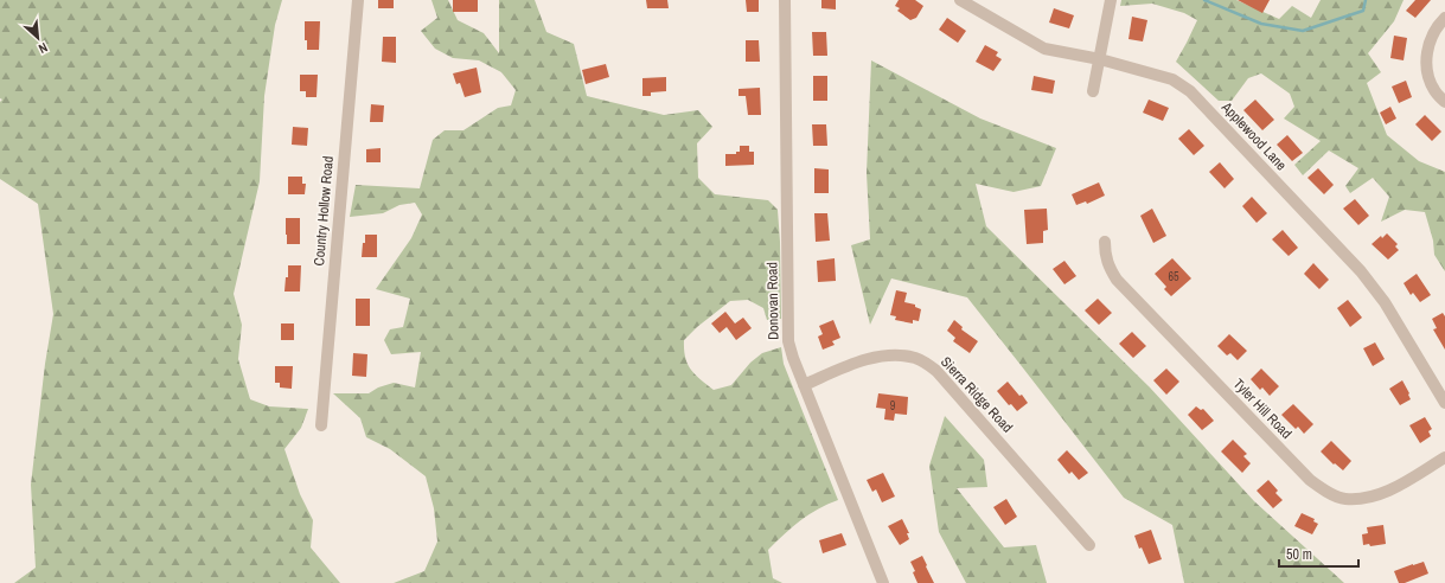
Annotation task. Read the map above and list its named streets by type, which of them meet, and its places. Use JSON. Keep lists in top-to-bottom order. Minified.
{"streets":{"street":["Applewood Lane","Country Hollow Road","Donovan Road","Sierra Ridge Road","Tyler Hill Road"]},"crossings":[["Donovan Road","Sierra Ridge Road"]],"house_numbers":["65","9"],"scale_bar":"50 m","north":"bottom right"}
